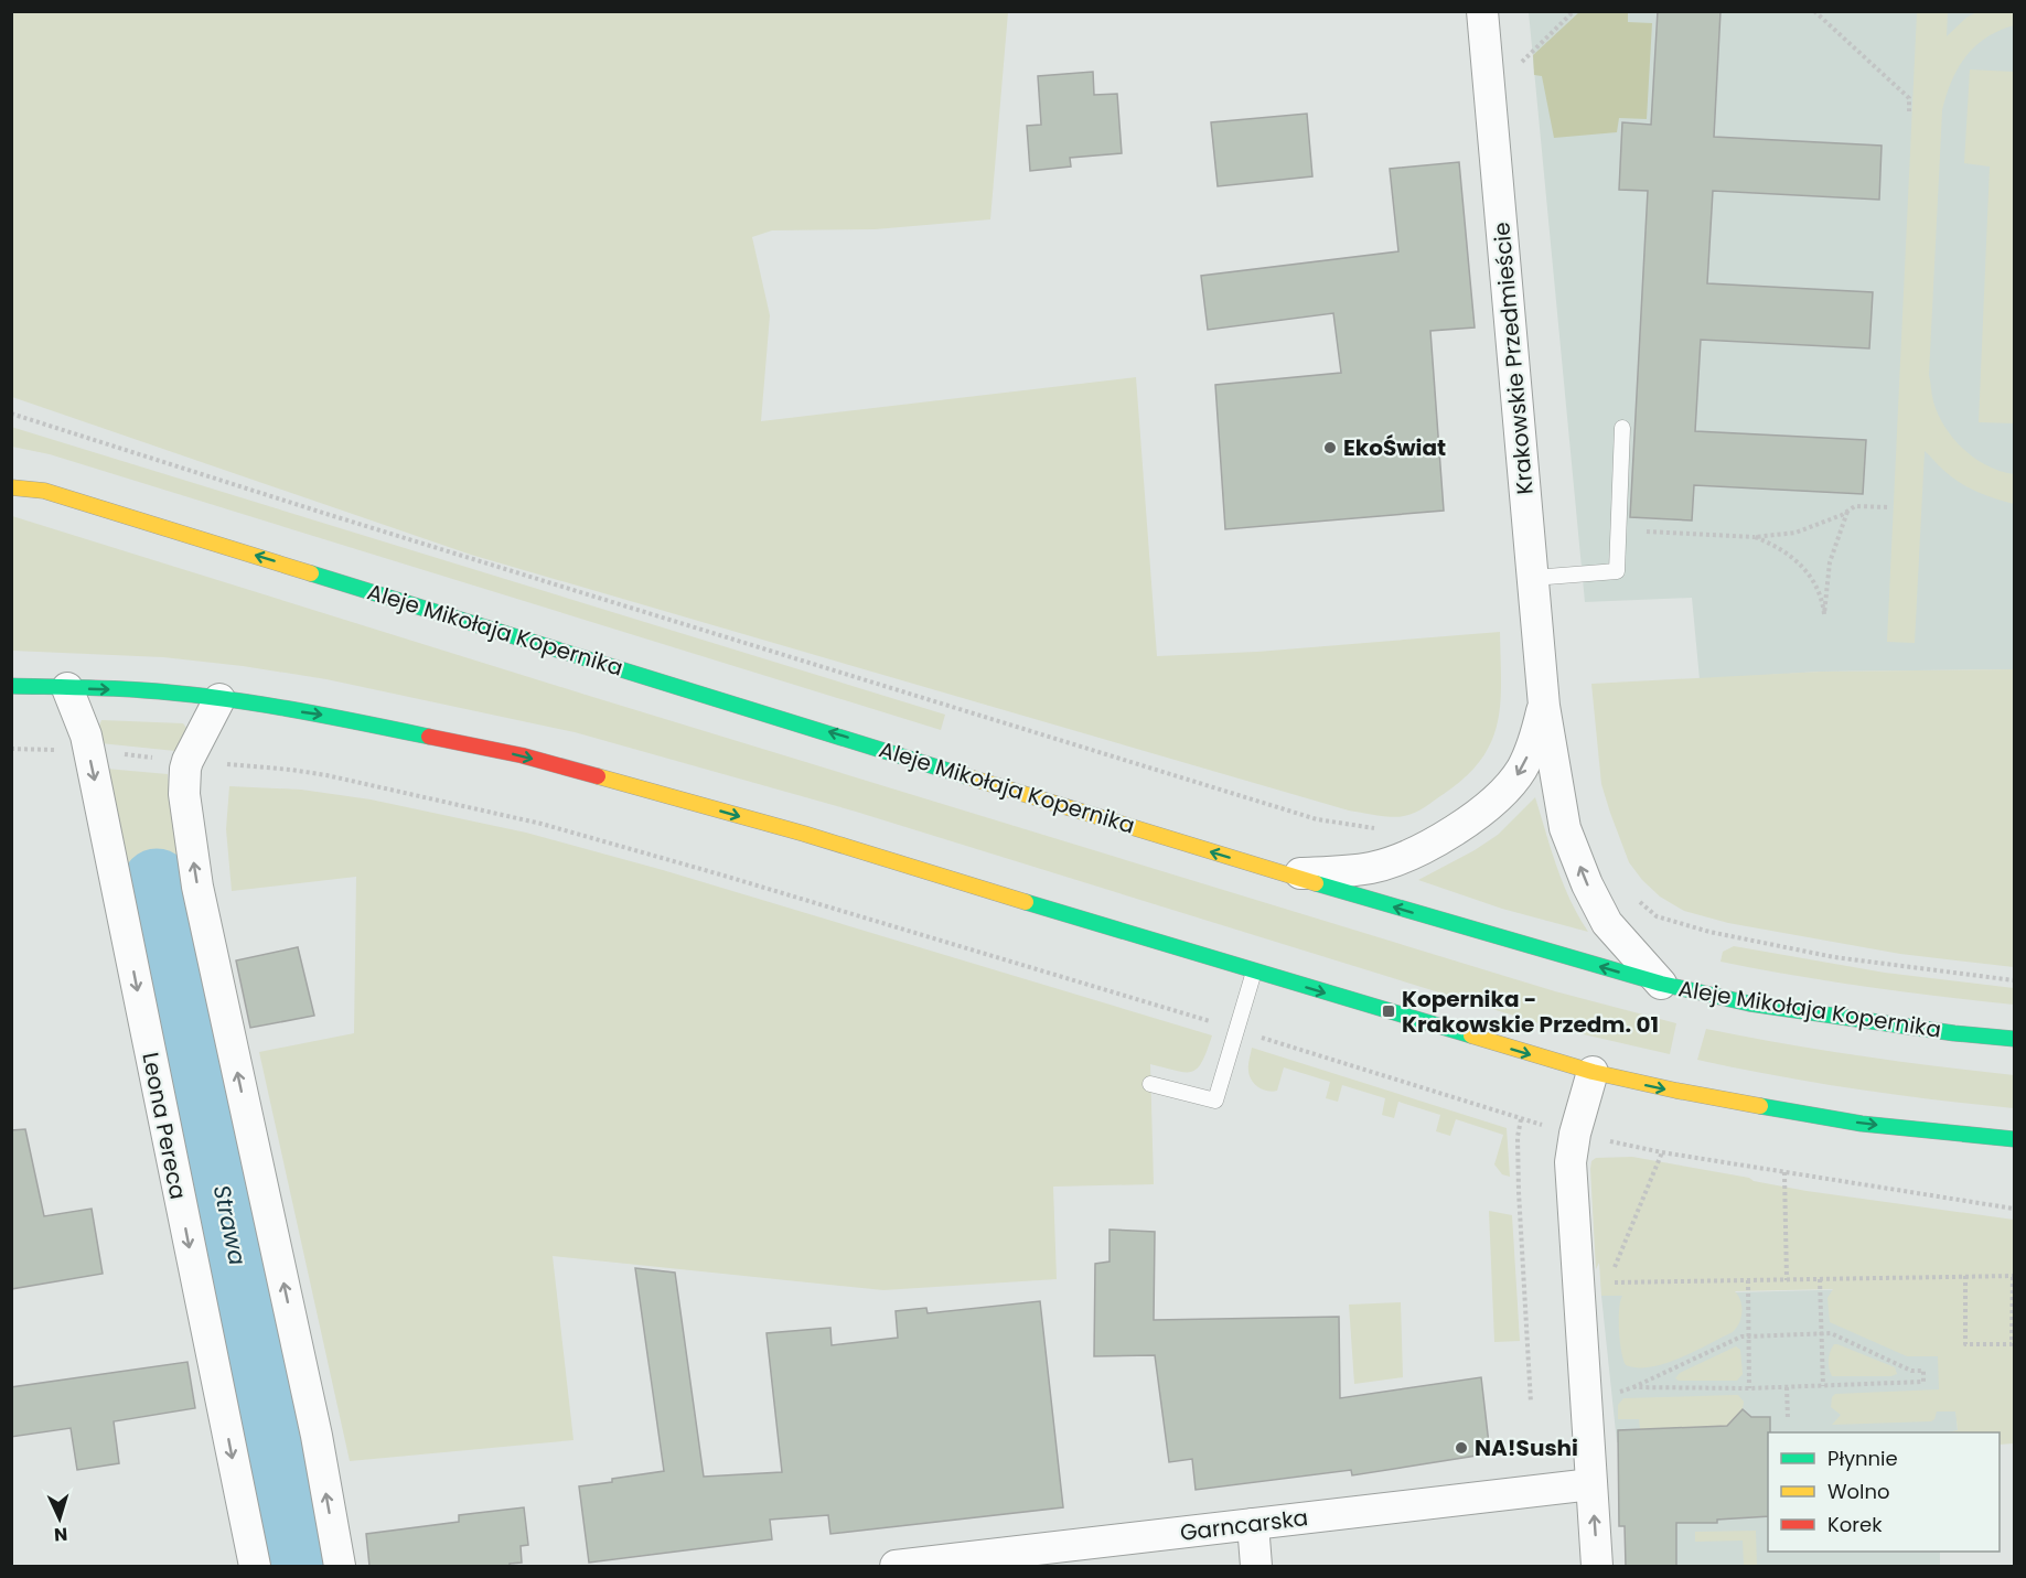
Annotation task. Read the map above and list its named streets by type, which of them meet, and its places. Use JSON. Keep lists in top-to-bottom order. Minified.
{"streets":{"main road":["Aleje Mikołaja Kopernika"],"street":["Krakowskie Przedmieście","Leona Pereca","Garncarska"]},"crossings":[["Krakowskie Przedmieście","Aleje Mikołaja Kopernika"]],"water":["Strawa"],"places":{"other":["EkoŚwiat","NA!Sushi"],"transit":["Kopernika - Krakowskie Przedm. 01"]},"legend":["Płynnie","Wolno","Korek"],"north":"bottom"}
